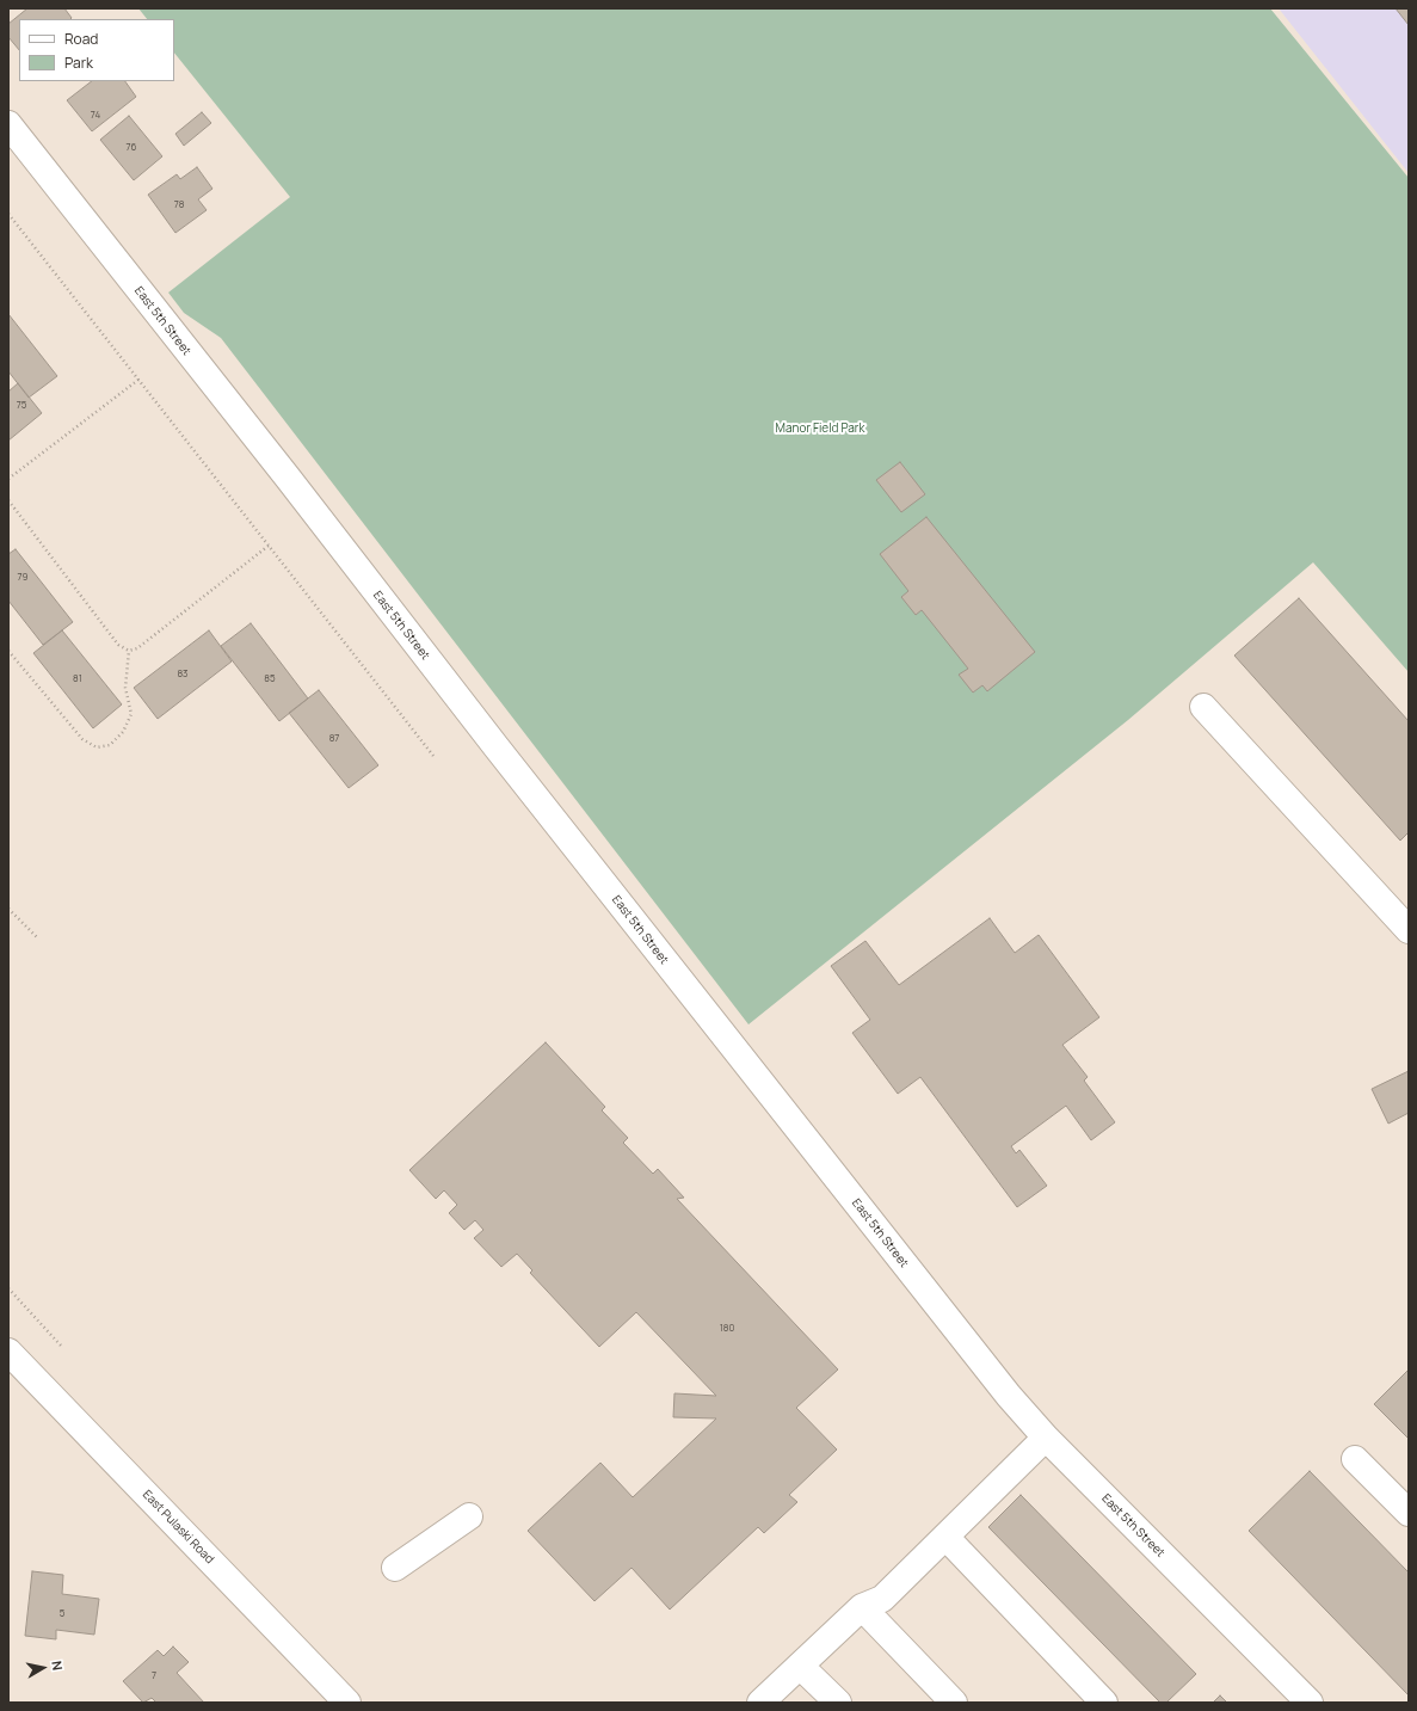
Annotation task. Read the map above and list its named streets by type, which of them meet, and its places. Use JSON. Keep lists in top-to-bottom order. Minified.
{"streets":{"street":["East 5th Street","East Pulaski Road"]},"parks":["Manor Field Park"],"house_numbers":["74","76","78","75","79","83","81","85","87","180","5","7"],"legend":["Road","Park"],"north":"right"}
